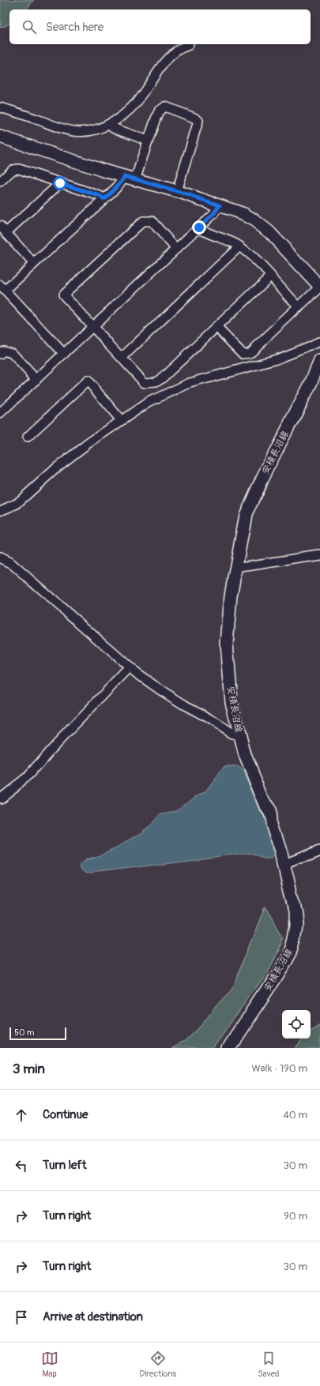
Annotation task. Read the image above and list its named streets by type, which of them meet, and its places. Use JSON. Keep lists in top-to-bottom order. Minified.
{"streets":{"main road":["安積長沼線"]},"scale_bar":"50 m","page":{"search":"Search here","scale":"50 m","heading":["3 min","Walk · 190 m"],"list":[["Continue","40 m"],["Turn left","30 m"],["Turn right","90 m"],["Turn right","30 m"],"Arrive at destination"],"nav":["Map","Directions","Saved"]}}
